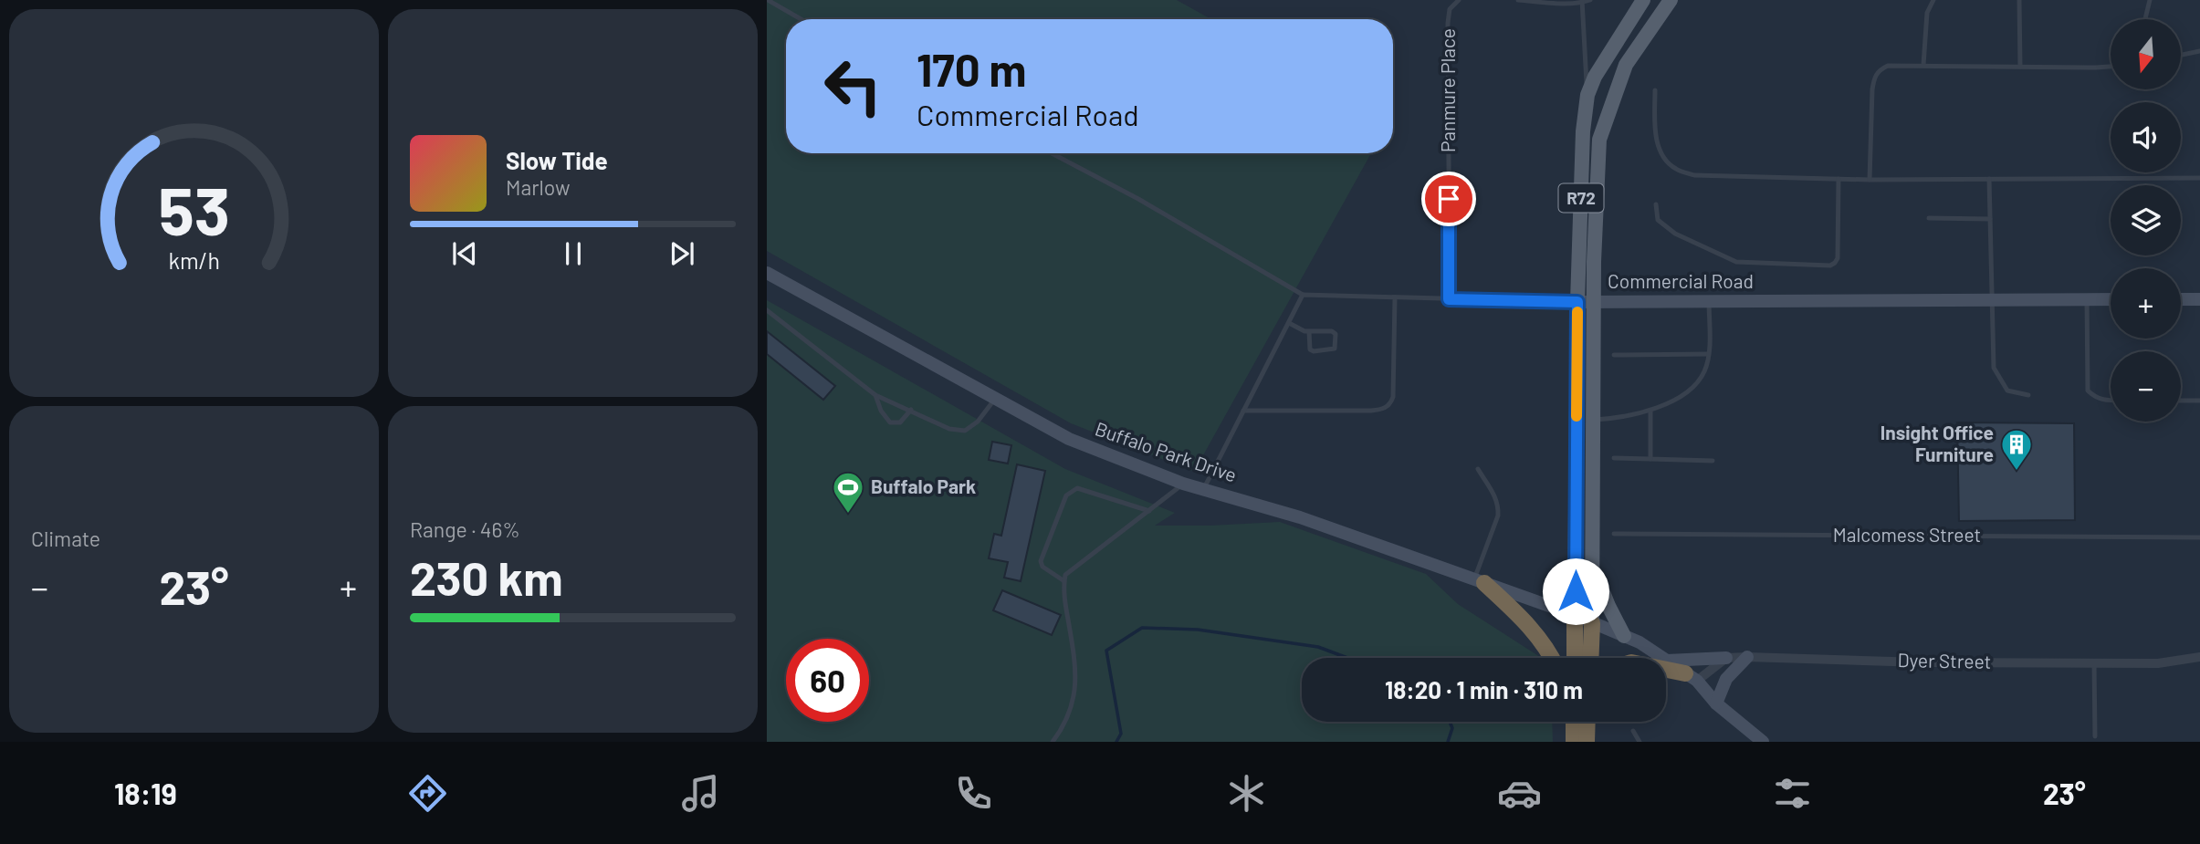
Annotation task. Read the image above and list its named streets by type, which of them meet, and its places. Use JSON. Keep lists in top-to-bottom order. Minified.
{"streets":{"highway":["R72"],"street":["Commercial Road","Buffalo Park Drive","Dyer Street"],"lane":["Panmure Place","Malcomess Street"]},"crossings":[["Panmure Place","Commercial Road"],["R72","Commercial Road"],["R72","Buffalo Park Drive"]],"places":{"building":["Insight Office Furniture"],"sports":["Buffalo Park"]},"north":"bottom","page":{"map_buttons":["+","−"],"turn":["170 m","Commercial Road"],"song":["Slow Tide","Marlow"],"tile":["Climate",["Range · 46%","230 km"]],"heat":["−","23°","+"],"limit":"60","trip":"18:20 · 1 min · 310 m","tabs":["18:19","23°"],"gauge":["53","km/h"]}}
